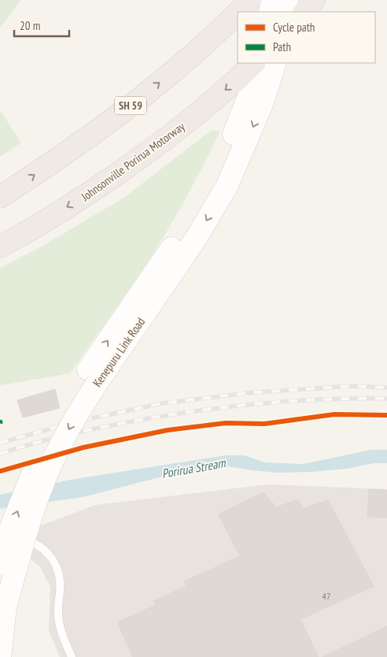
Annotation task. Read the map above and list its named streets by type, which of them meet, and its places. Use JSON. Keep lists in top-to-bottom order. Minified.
{"streets":{"highway":["SH 59","Johnsonville Porirua Motorway"],"main road":["Kenepuru Link Road"]},"water":["Porirua Stream"],"house_numbers":["47"],"legend":["Cycle path","Path"],"scale_bar":"20 m"}
